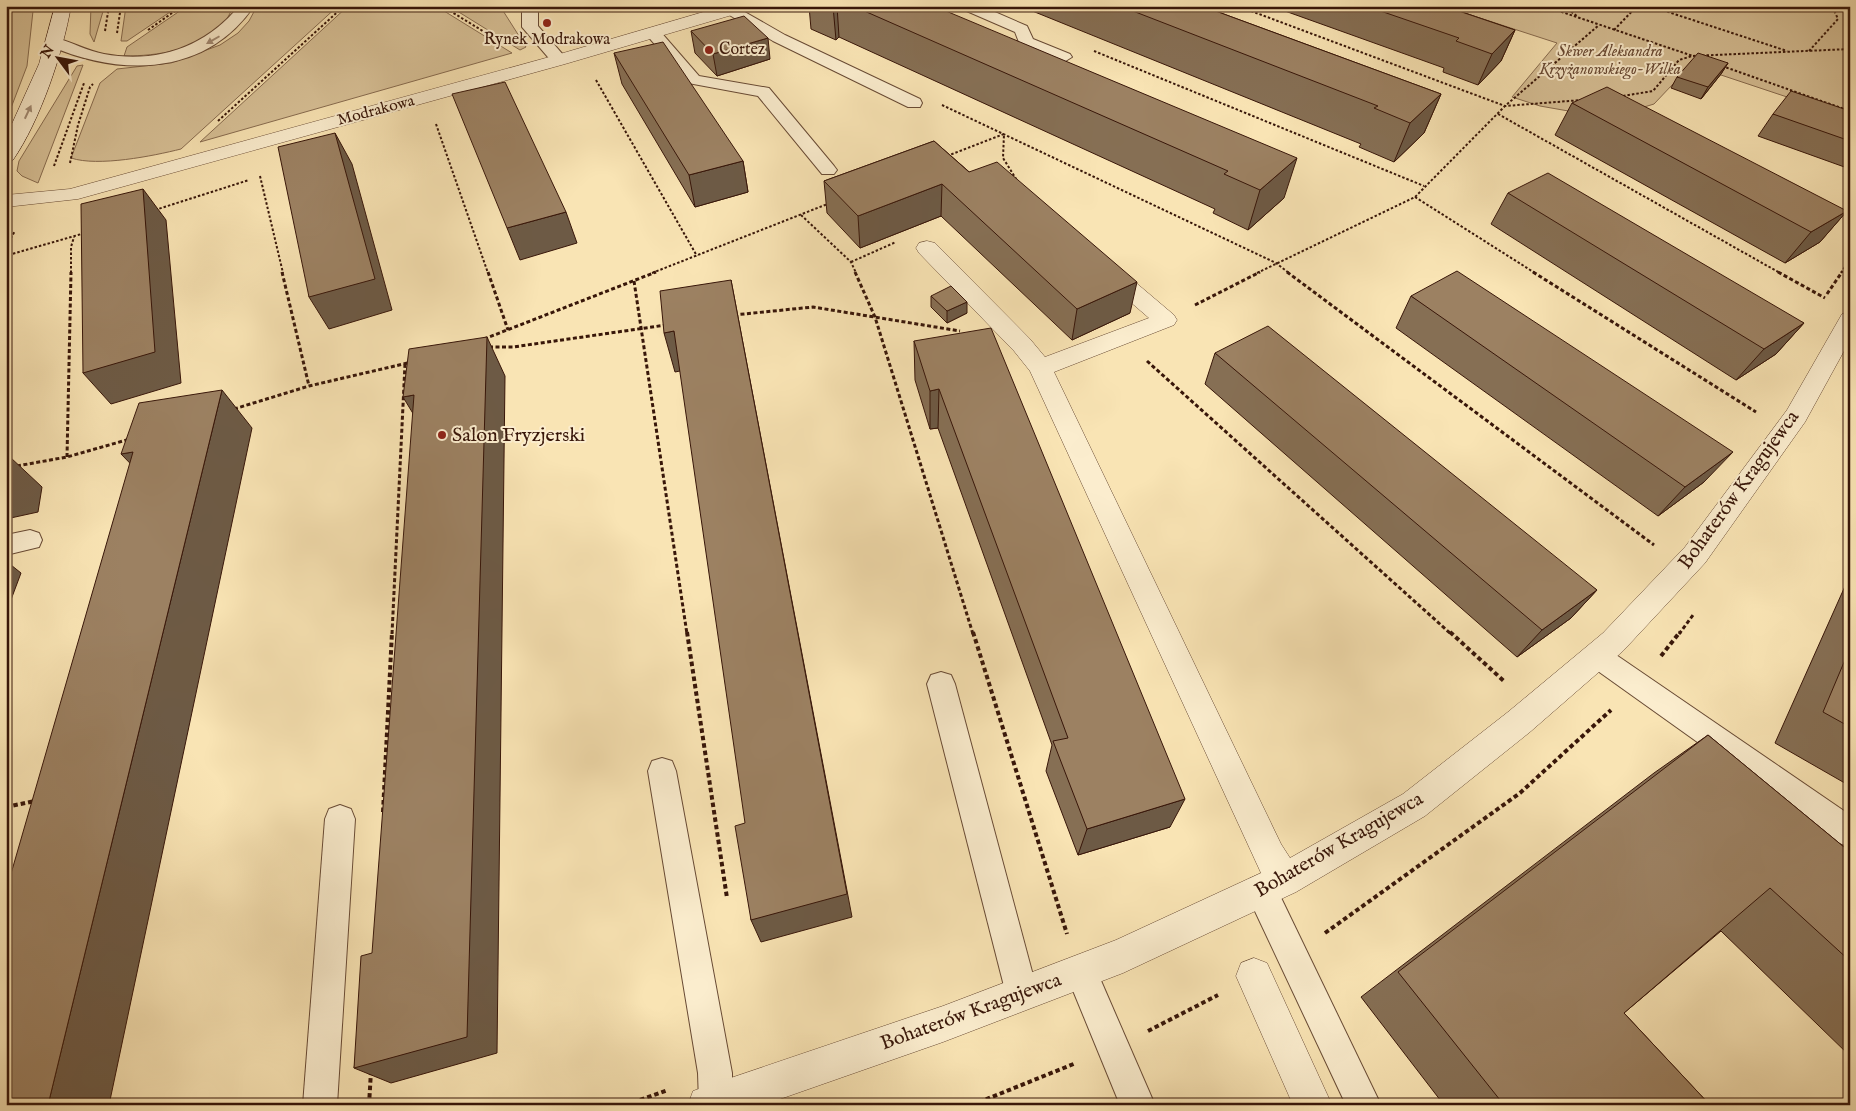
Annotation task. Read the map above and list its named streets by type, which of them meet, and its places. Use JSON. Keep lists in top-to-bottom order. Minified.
{"streets":{"street":["Modrakowa","Bohaterów Kragujewca"]},"parks":["Skwer Aleksandra Krzyżanowskiego-Wilka"],"places":["Rynek Modrakowa","Cortez","Salon Fryzjerski"],"north":"top left"}
